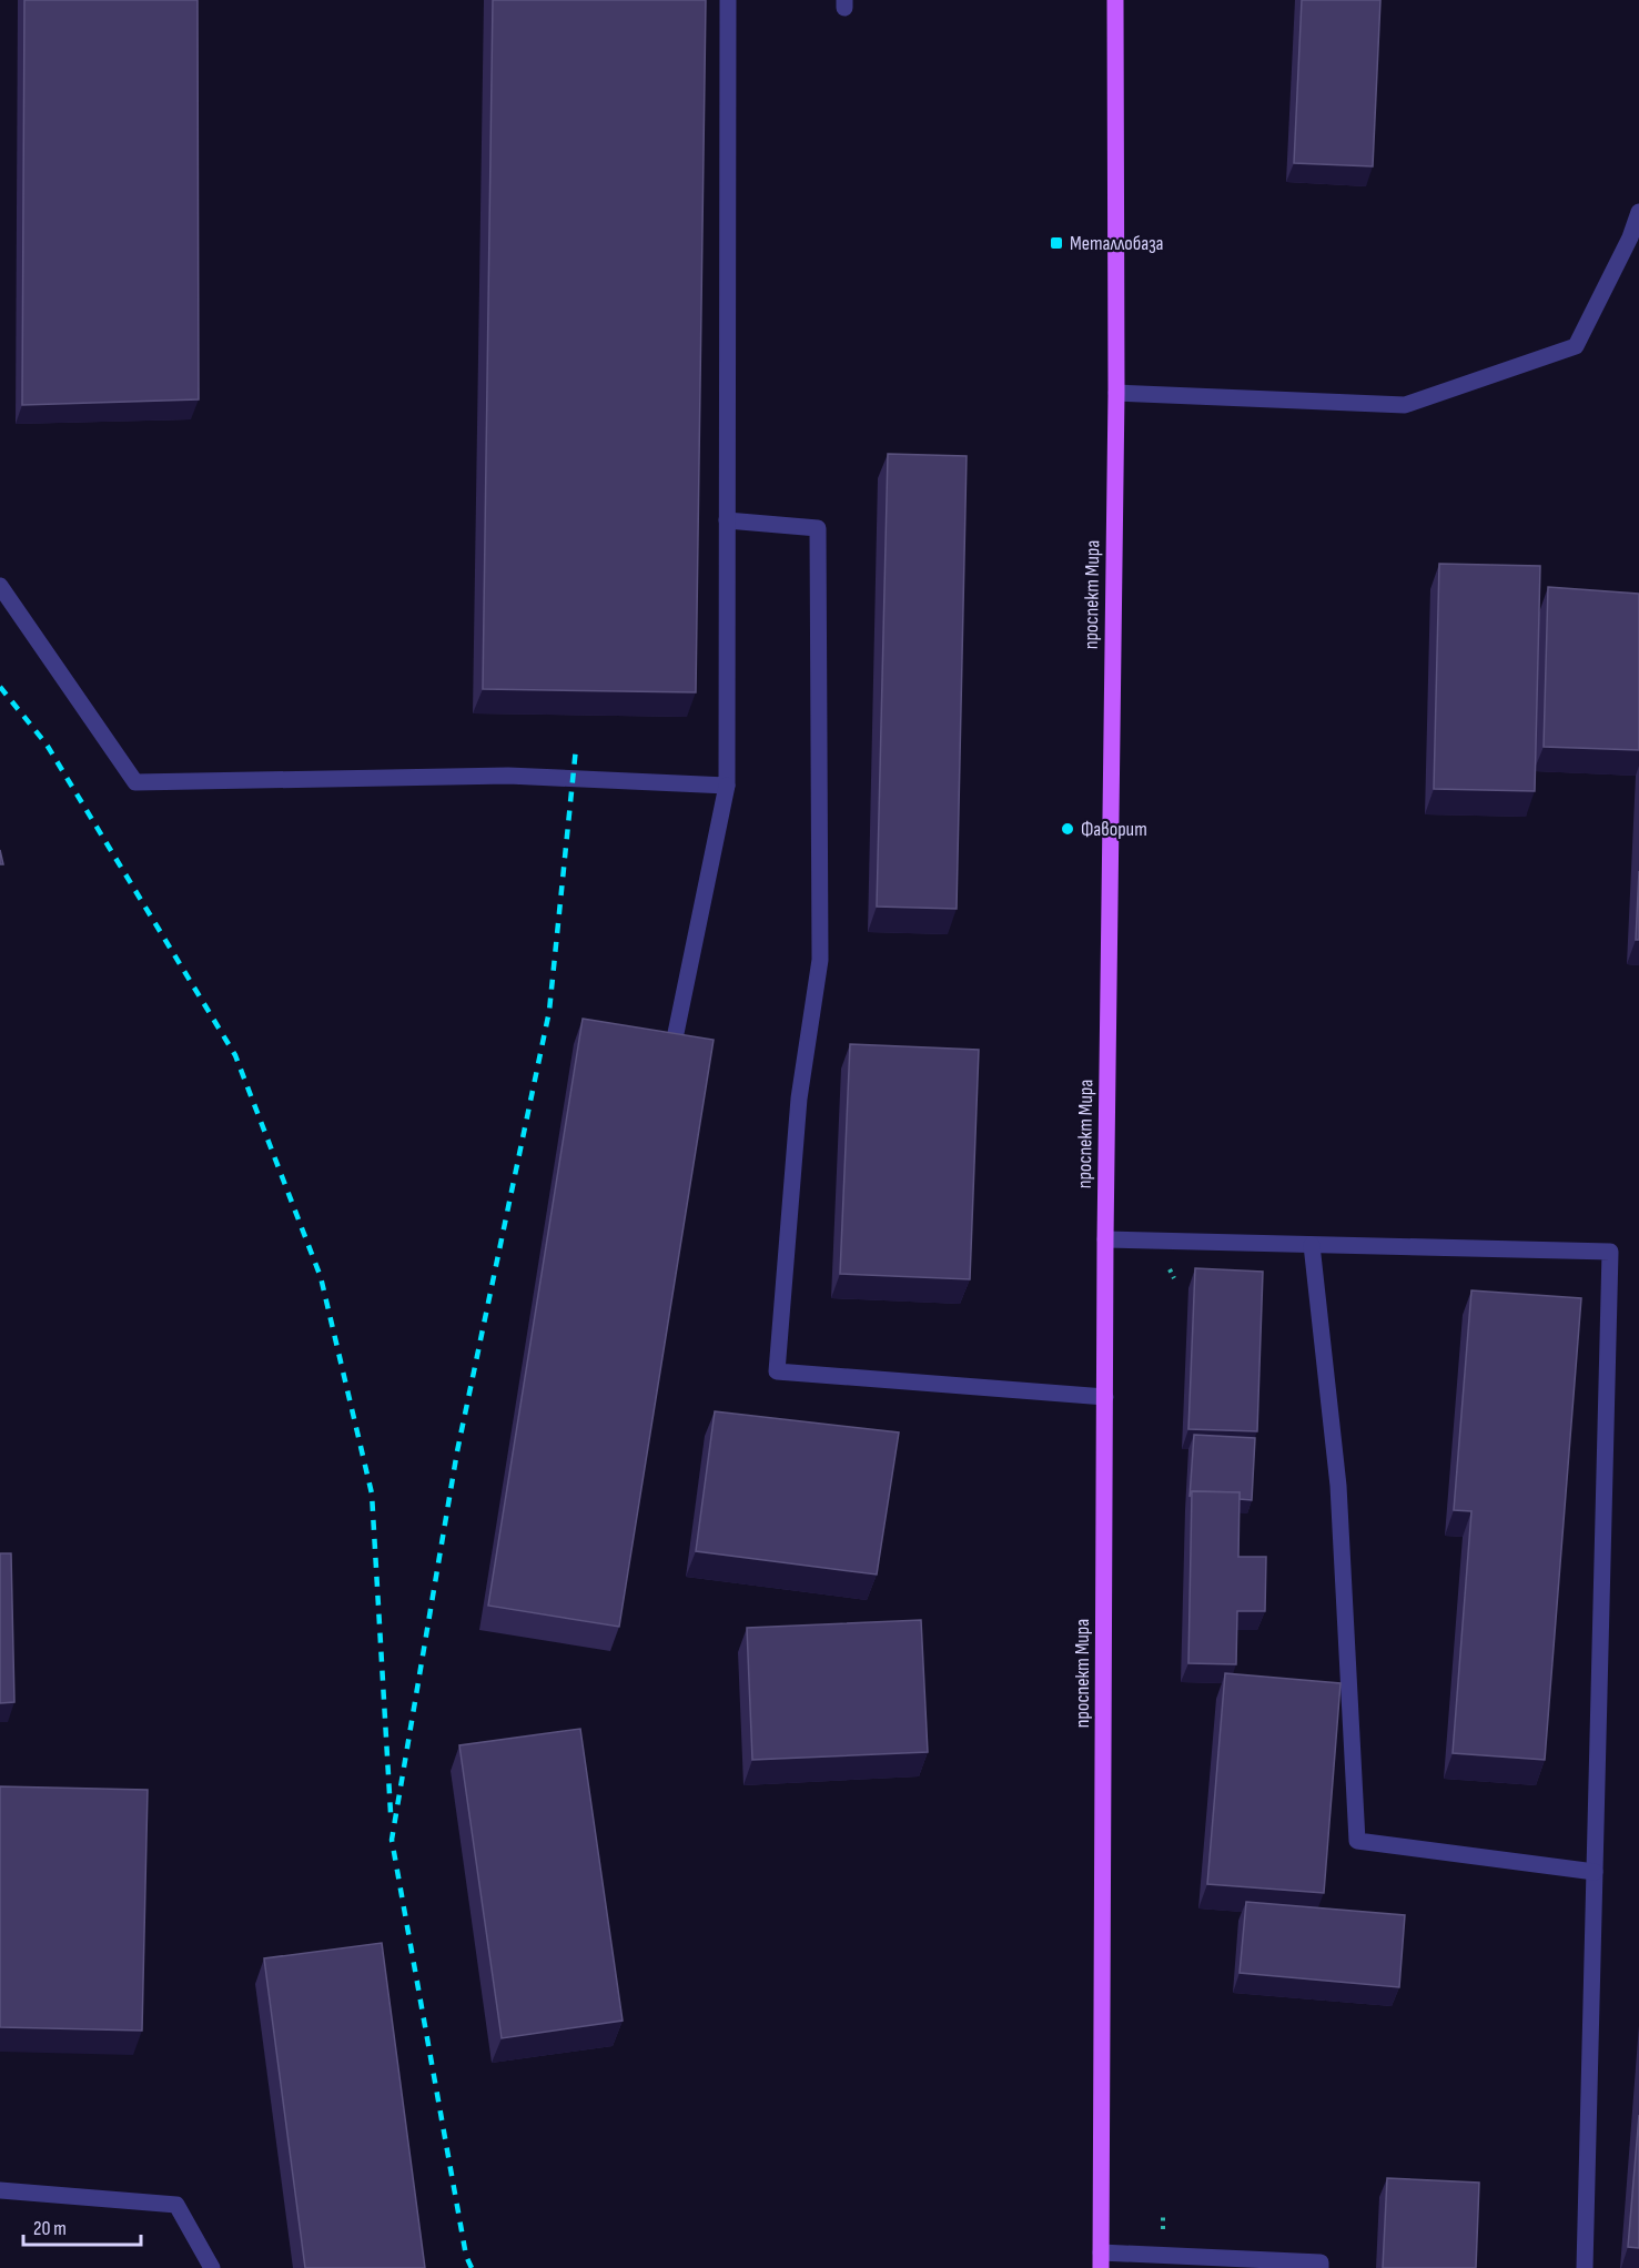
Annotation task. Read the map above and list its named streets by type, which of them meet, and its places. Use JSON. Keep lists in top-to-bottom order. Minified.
{"streets":{"main road":["проспект Мира"]},"places":{"transit":["Металлобаза"],"other":["Фаворит"]},"scale_bar":"20 m"}
